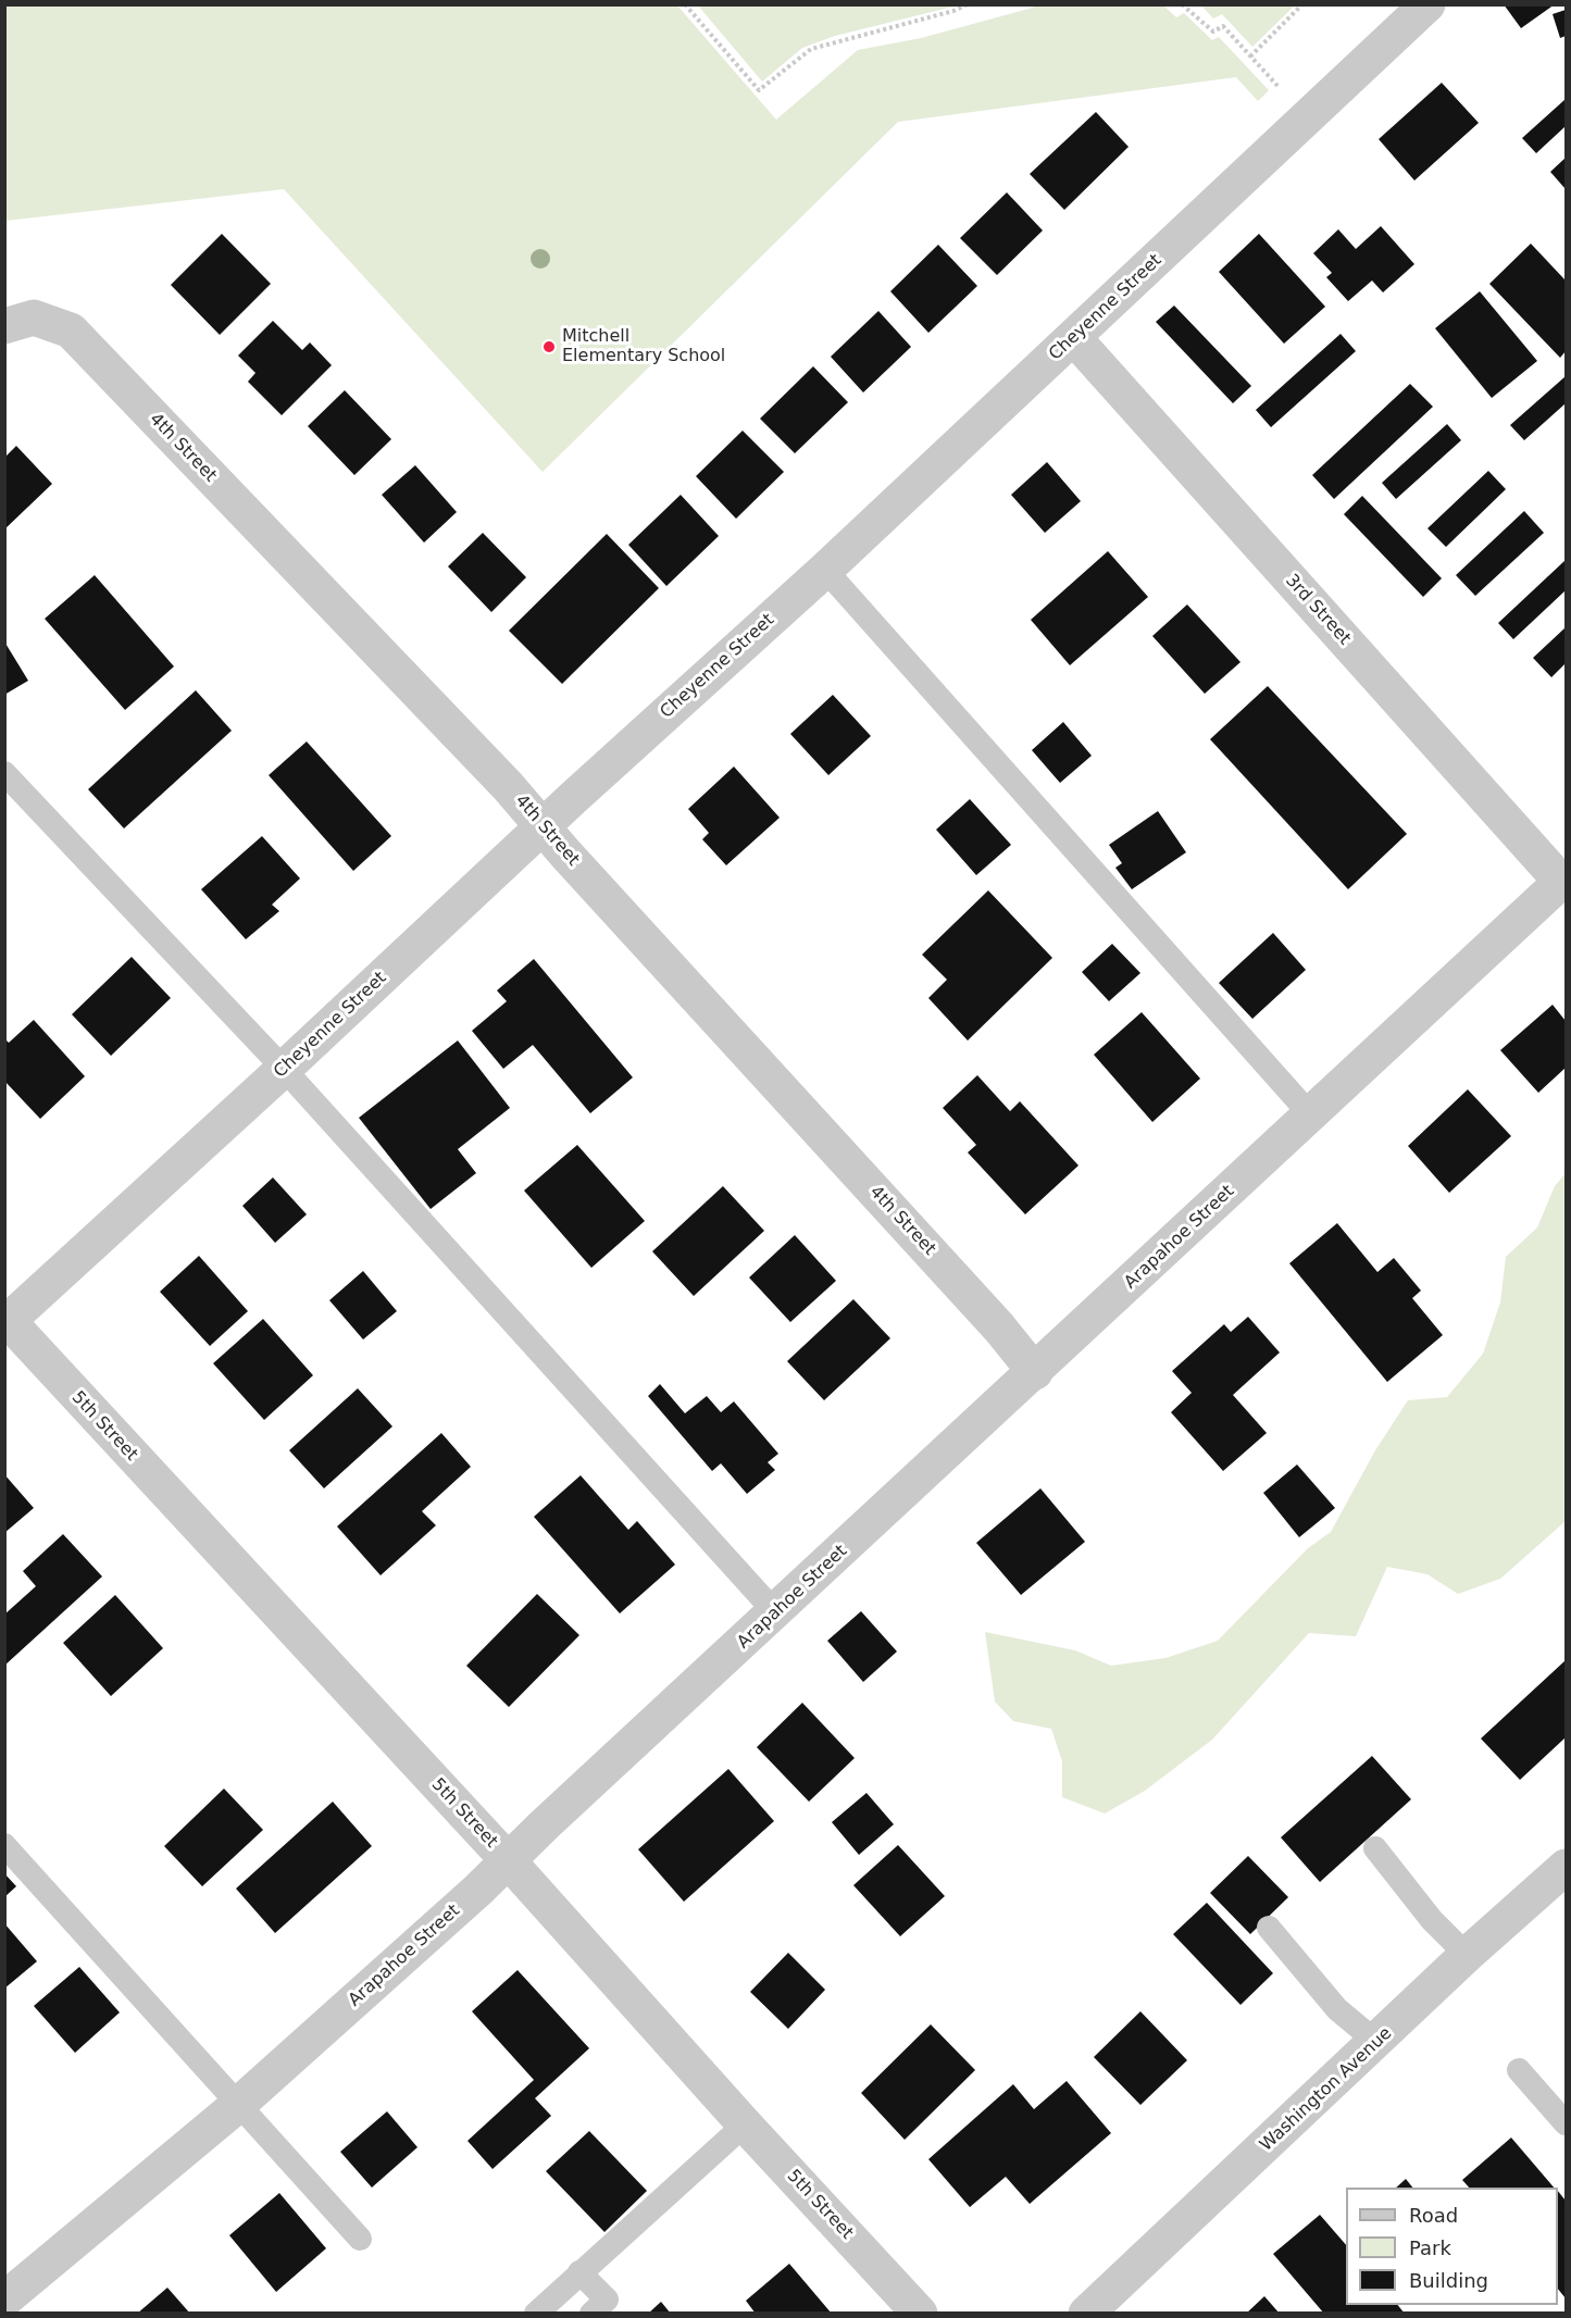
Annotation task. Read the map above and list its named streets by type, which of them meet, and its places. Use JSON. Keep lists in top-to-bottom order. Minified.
{"streets":{"street":["Cheyenne Street","4th Street","3rd Street","Arapahoe Street","5th Street","Washington Avenue"]},"crossings":[["Cheyenne Street","4th Street"],["Cheyenne Street","3rd Street"],["Cheyenne Street","5th Street"],["4th Street","Arapahoe Street"],["3rd Street","Arapahoe Street"],["Arapahoe Street","5th Street"]],"places":["Mitchell Elementary School"],"legend":["Road","Park","Building"]}
